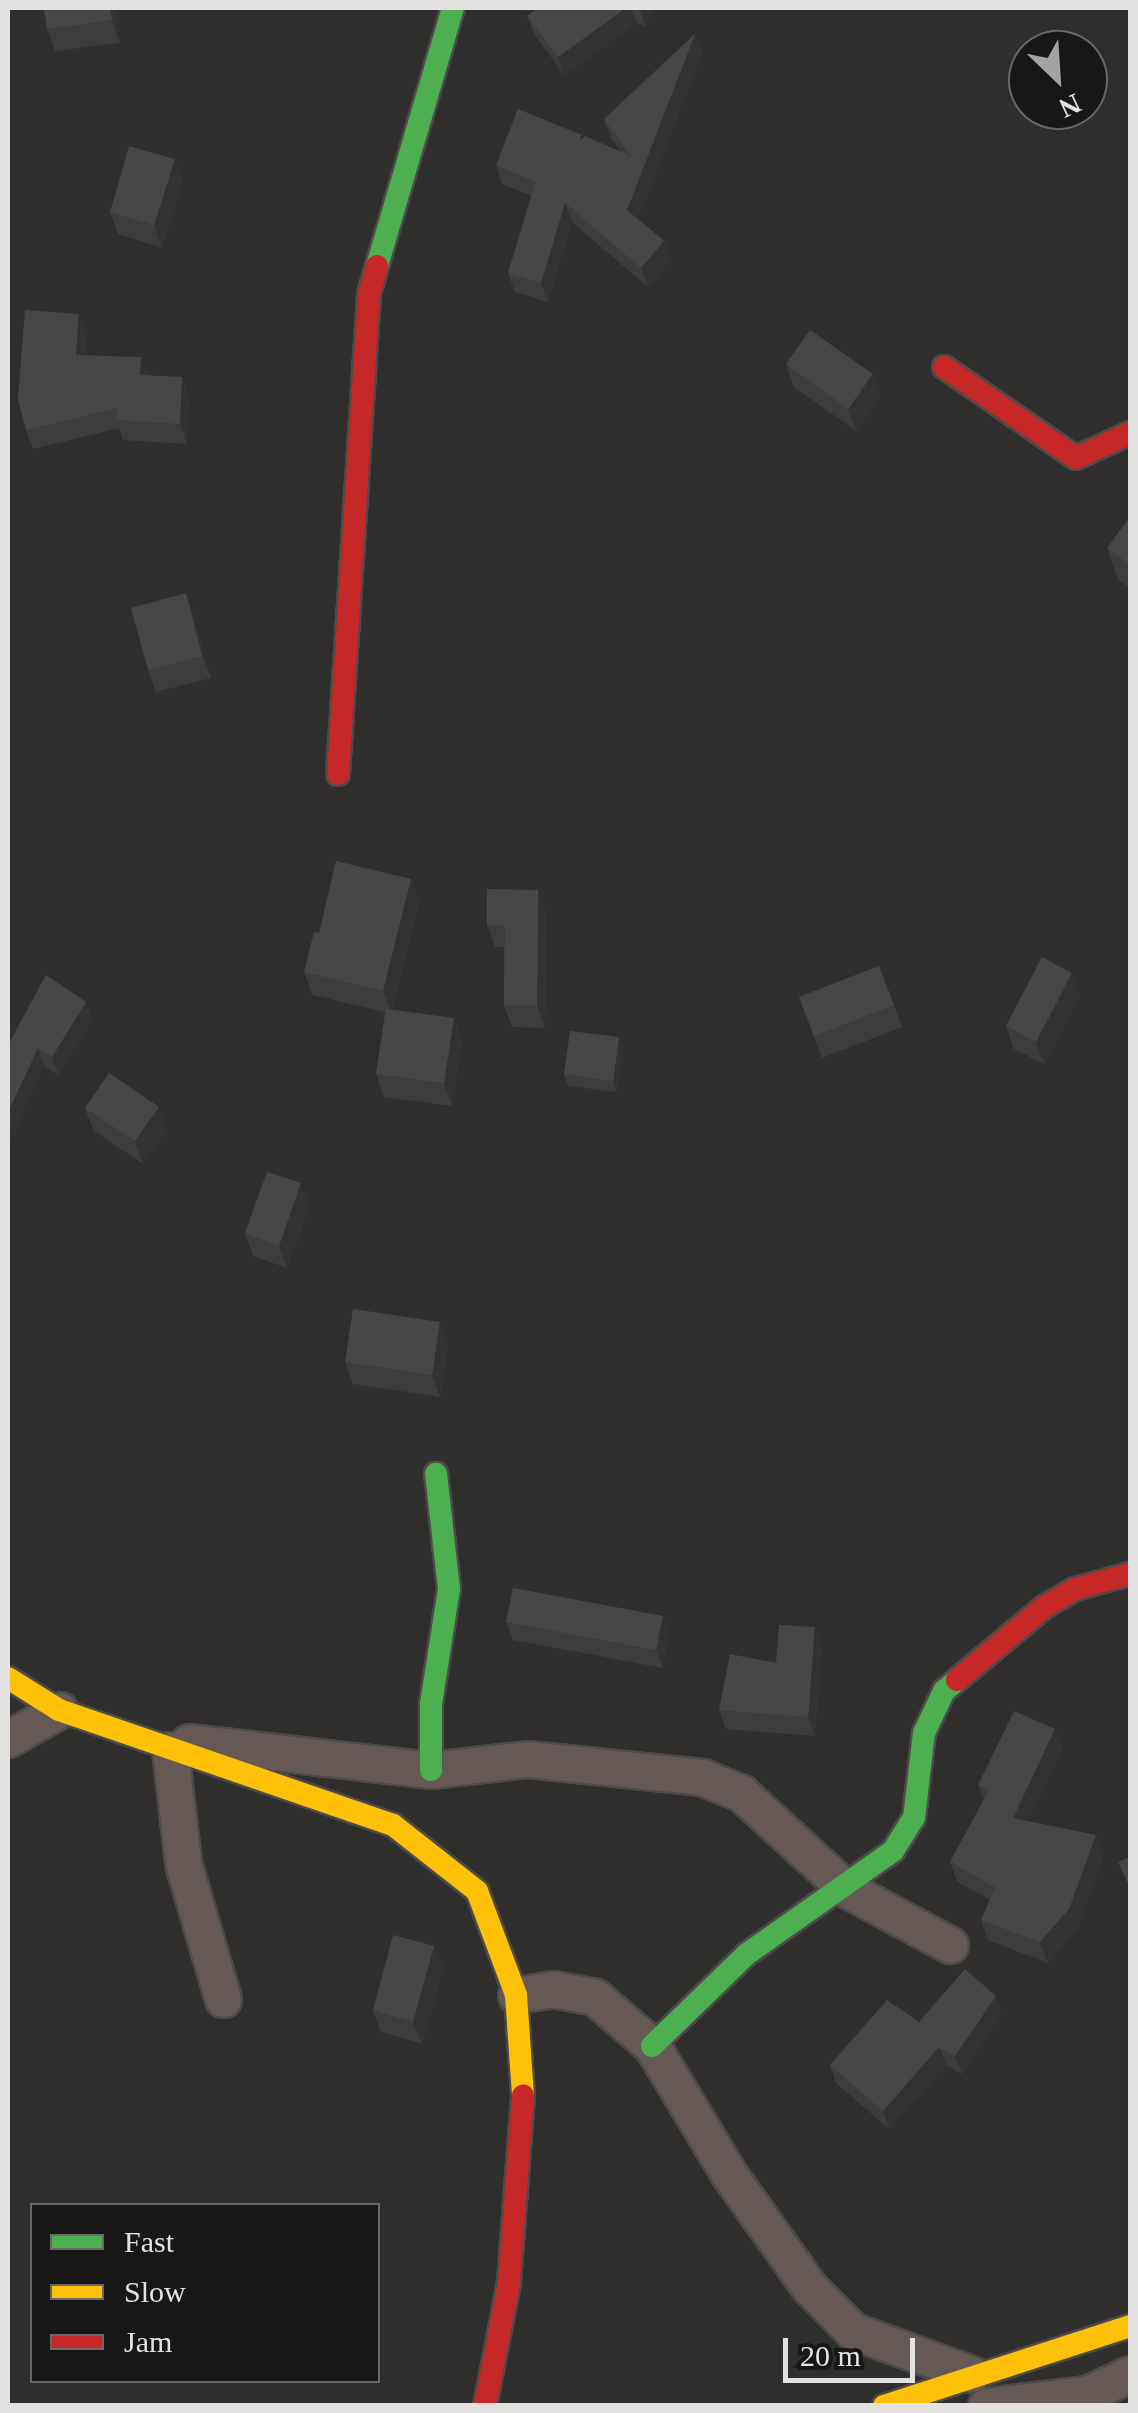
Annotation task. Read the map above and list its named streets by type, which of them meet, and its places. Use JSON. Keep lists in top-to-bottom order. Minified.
{"legend":["Fast","Slow","Jam"],"scale_bar":"20 m","north":"bottom right"}
